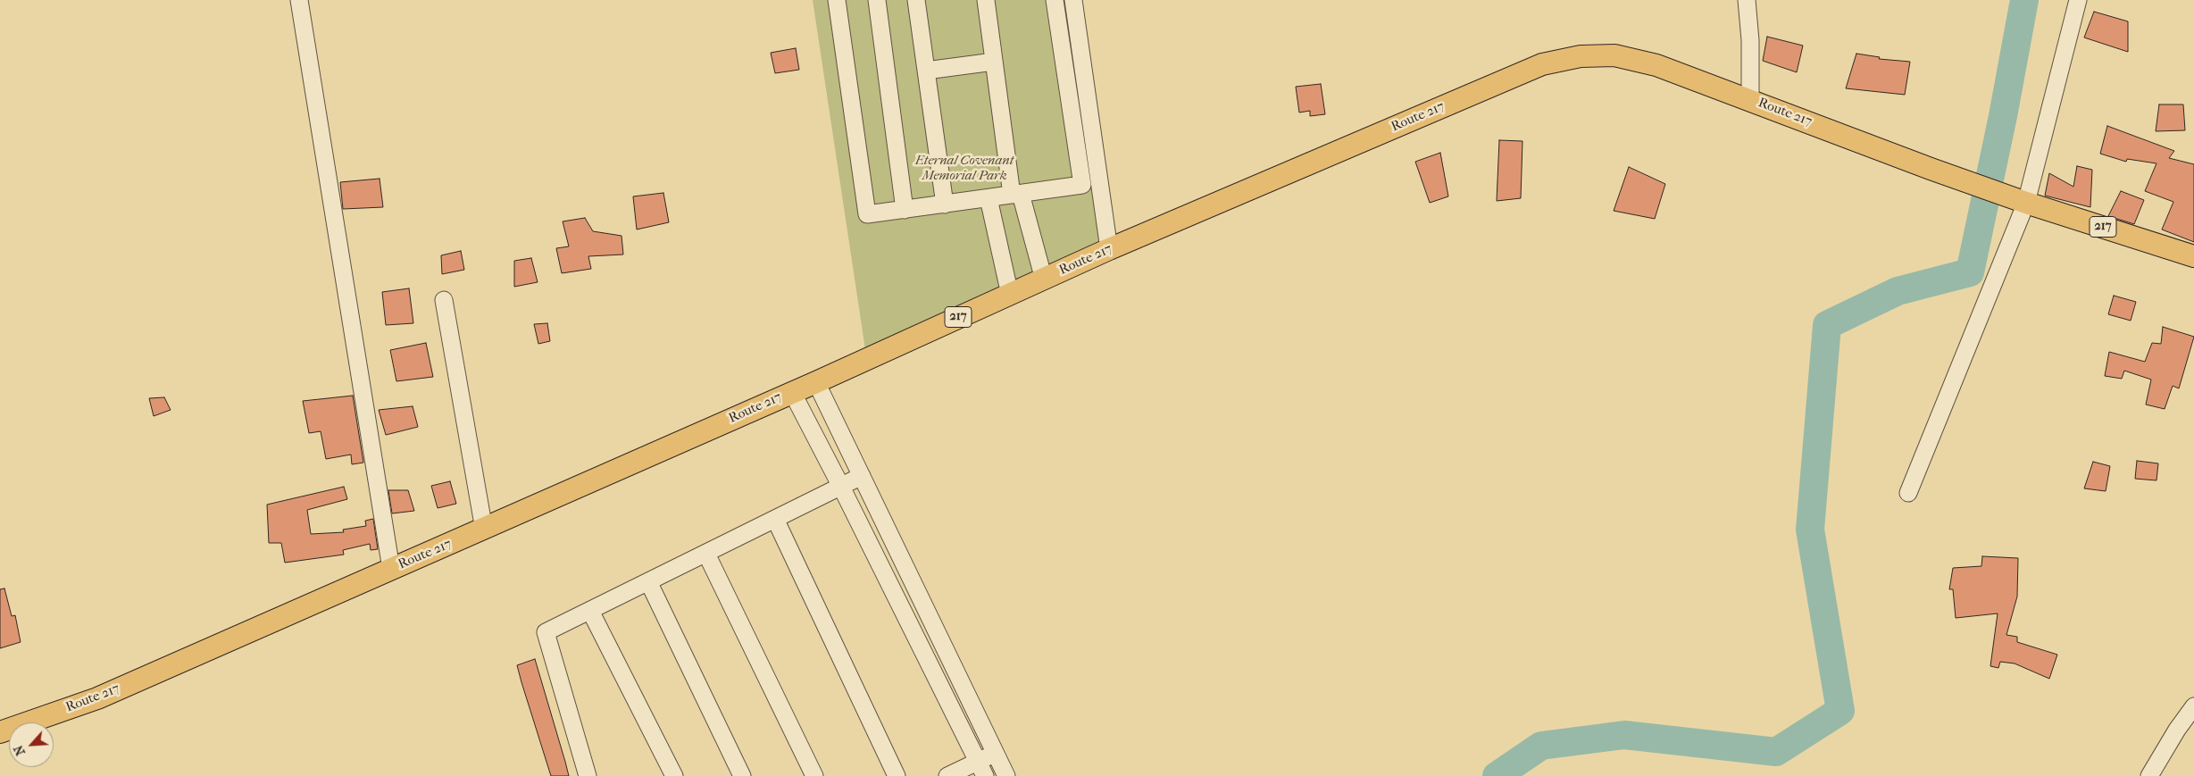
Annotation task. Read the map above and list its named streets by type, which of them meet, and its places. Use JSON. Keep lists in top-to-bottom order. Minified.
{"streets":{"main road":["Route 217","217"]},"parks":["Eternal Covenant Memorial Park"],"north":"bottom left"}
